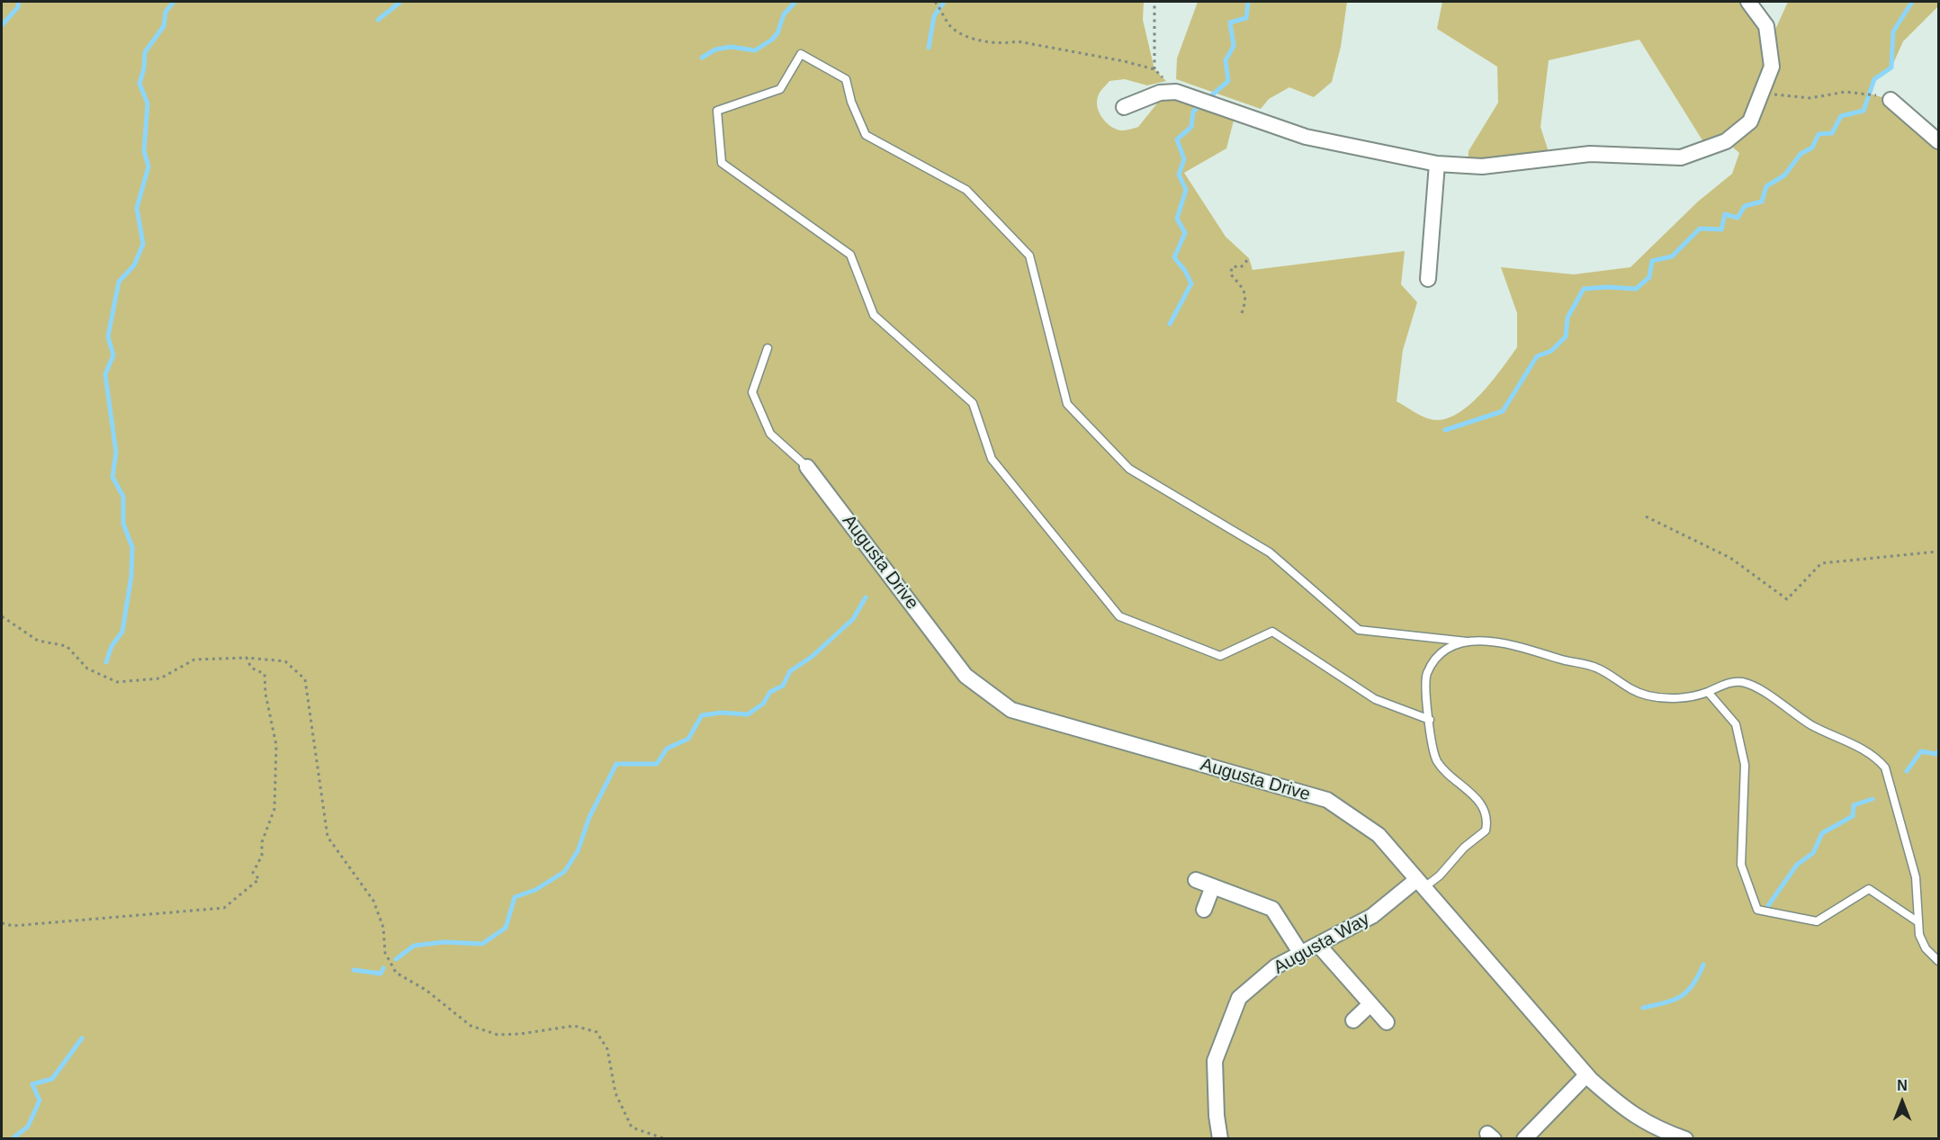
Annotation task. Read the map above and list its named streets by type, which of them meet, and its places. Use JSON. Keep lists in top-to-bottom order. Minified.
{"streets":{"street":["Augusta Drive","Augusta Way"]},"crossings":[["Augusta Drive","Augusta Way"]],"north":"top"}
